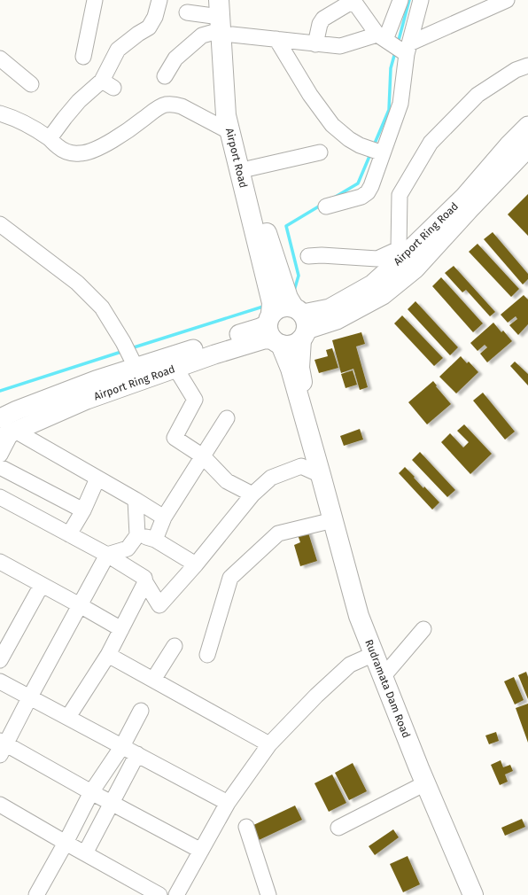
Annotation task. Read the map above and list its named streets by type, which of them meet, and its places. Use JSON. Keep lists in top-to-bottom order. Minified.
{"streets":{"highway":["Airport Road","Rudramata Dam Road"],"main road":["Airport Ring Road"]},"crossings":[["Airport Road","Airport Ring Road"],["Airport Road","Rudramata Dam Road"]]}
